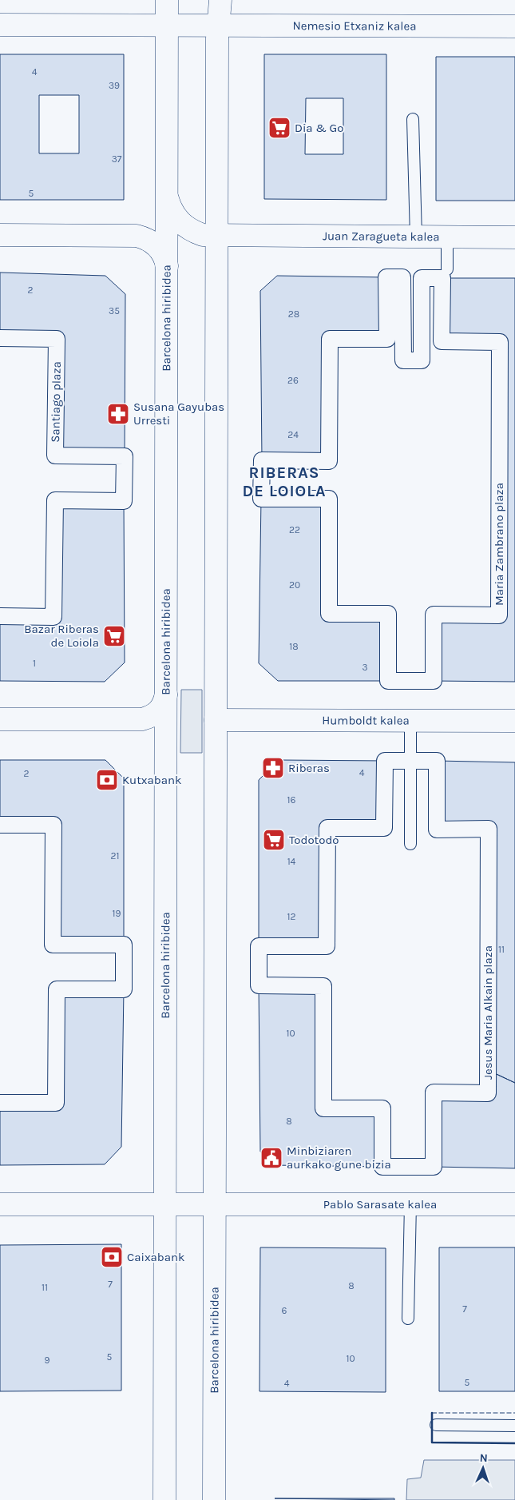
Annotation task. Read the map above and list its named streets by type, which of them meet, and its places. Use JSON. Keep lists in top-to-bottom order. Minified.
{"streets":{"street":["Nemesio Etxaniz kalea","Juan Zaragueta kalea","Barcelona hiribidea","Santiago plaza","Maria Zambrano plaza","Humboldt kalea","Jesus Maria Alkain plaza","Pablo Sarasate kalea"]},"crossings":[["Nemesio Etxaniz kalea","Barcelona hiribidea"],["Juan Zaragueta kalea","Barcelona hiribidea"],["Barcelona hiribidea","Humboldt kalea"],["Barcelona hiribidea","Pablo Sarasate kalea"]],"districts":["RIBERAS DE LOIOLA"],"places":{"supermarket":["Dia & Go","Bazar Riberas de Loiola","Todotodo"],"pharmacy":["Susana Gayubas Urresti","Riberas"],"bank":["Kutxabank","Caixabank"],"public building":["Minbiziaren aurkako gune bizia"]},"house_numbers":["4","39","37","5","2","35","28","26","24","22","20","18","1","3","4","2","16","21","14","19","12","11","10","8","7","8","11","7","6","5","10","9","5","4"],"north":"top"}
